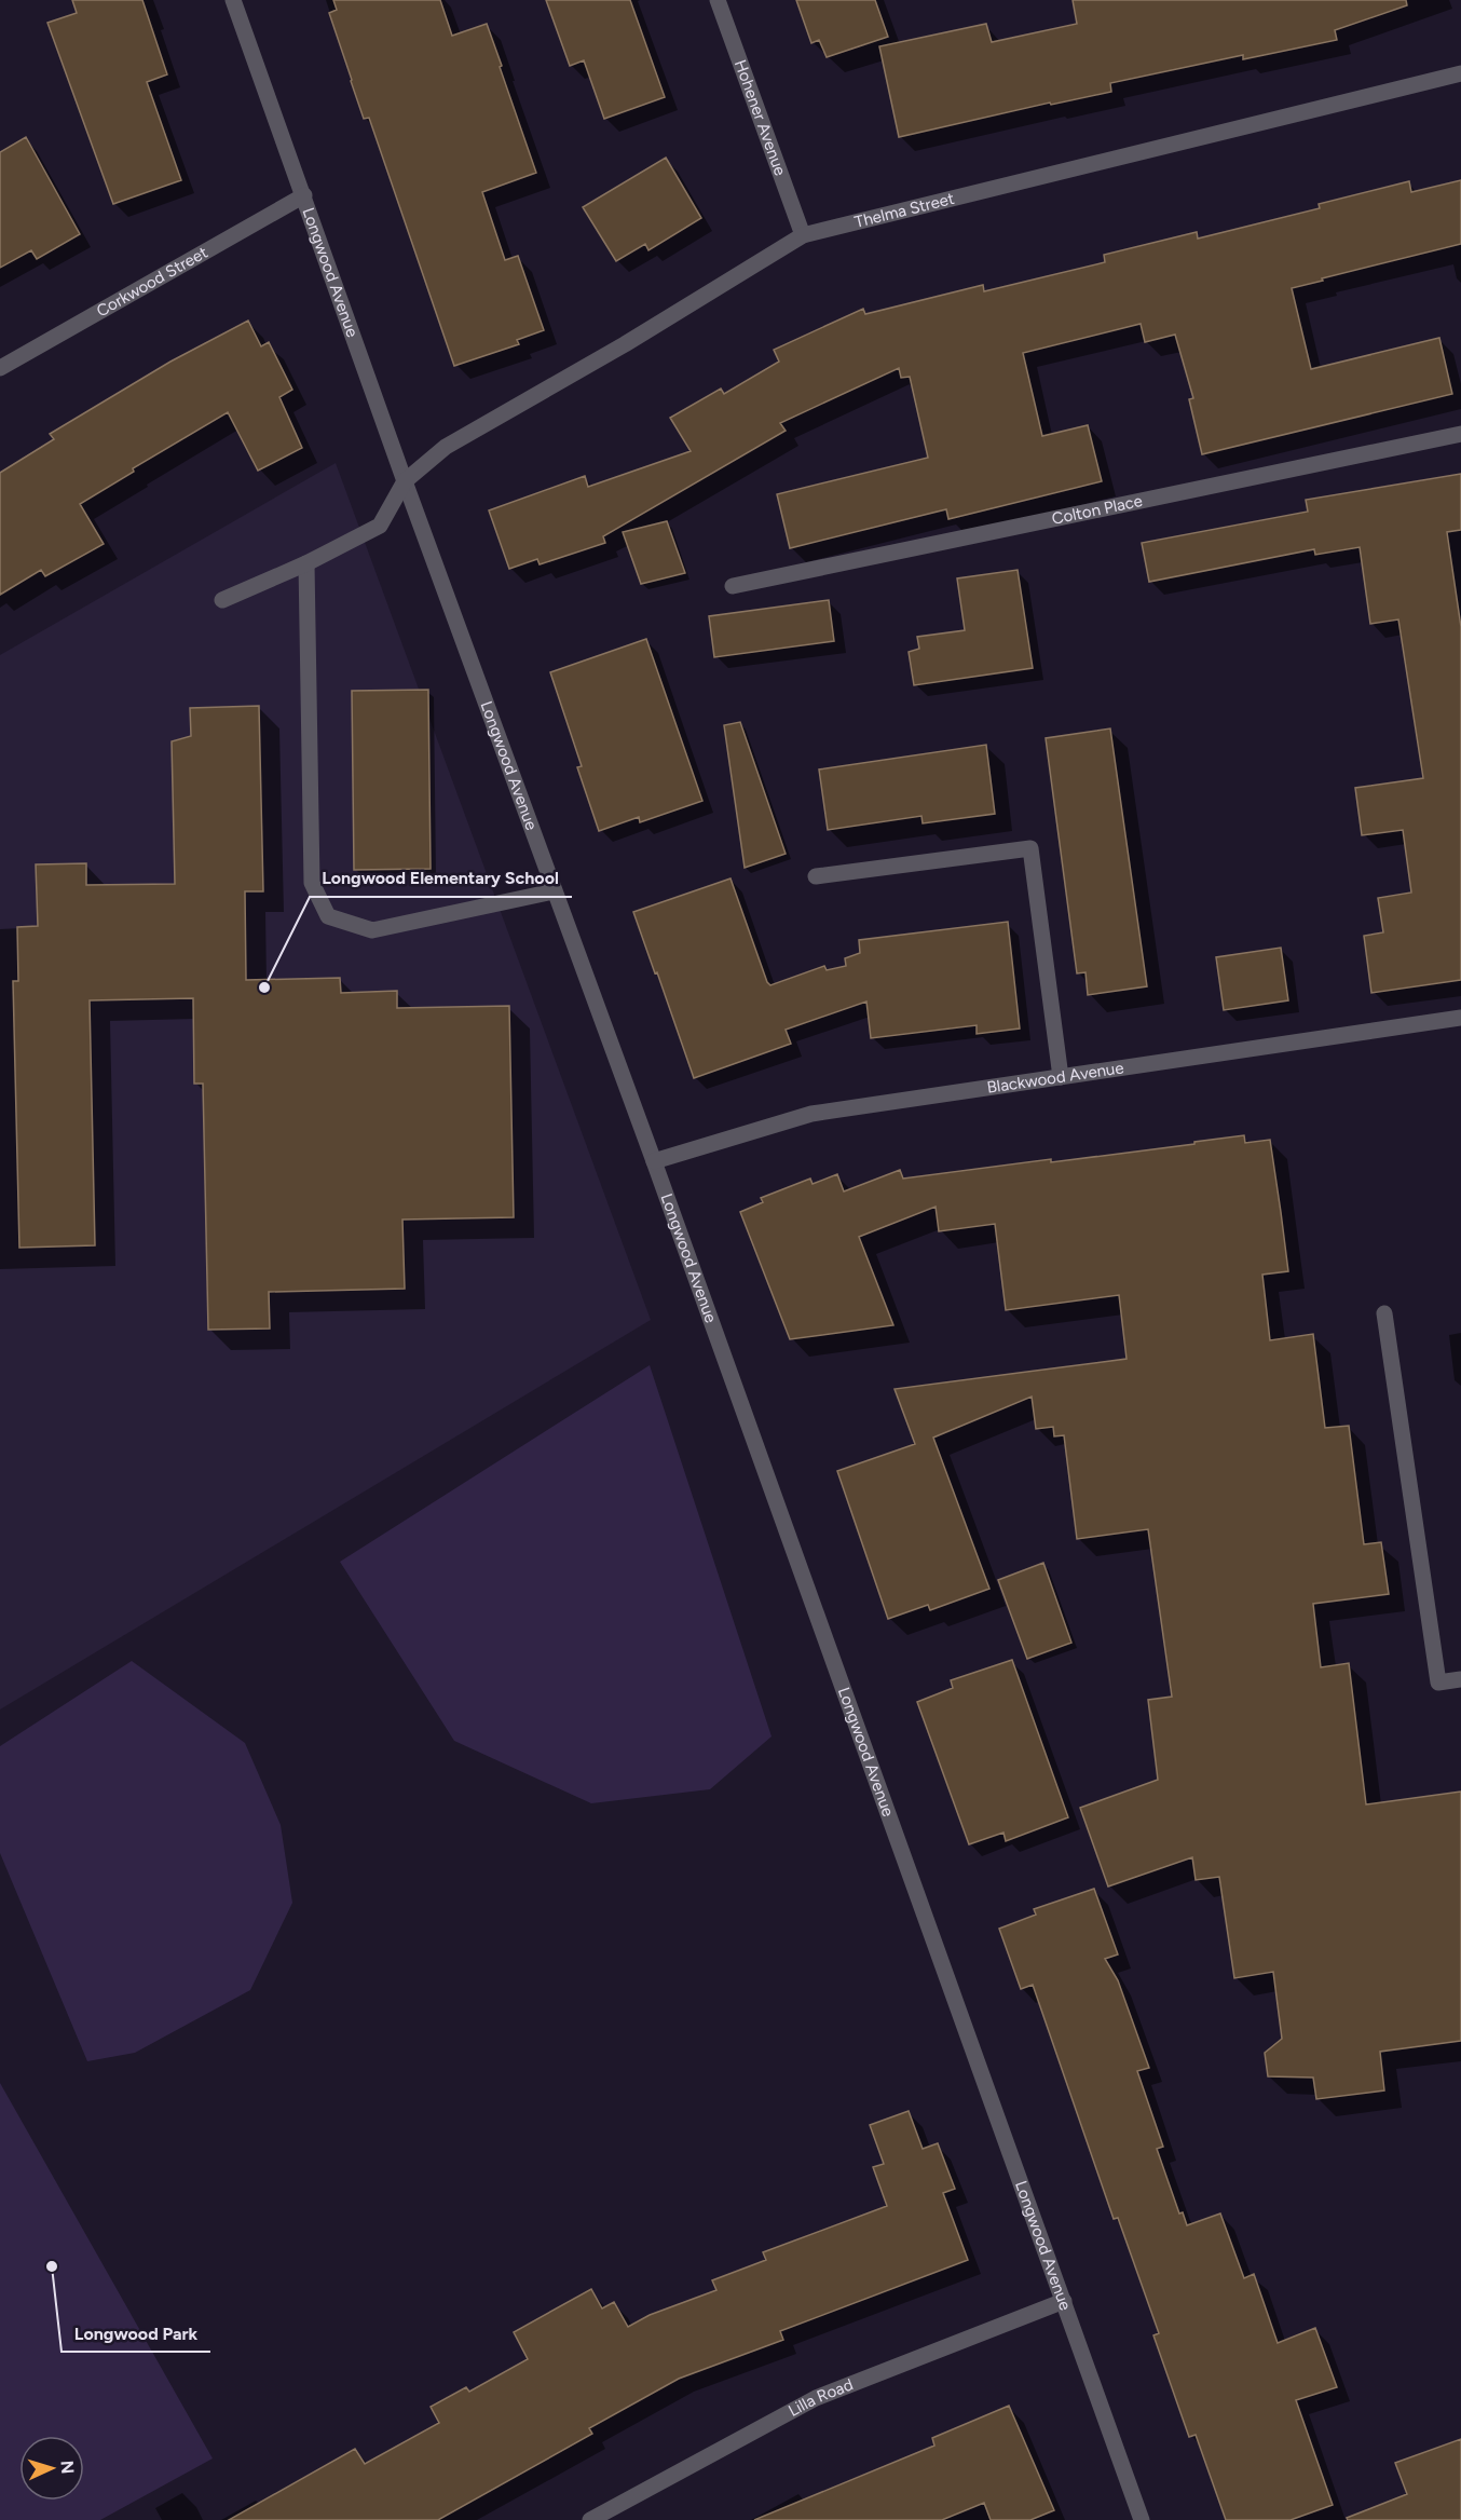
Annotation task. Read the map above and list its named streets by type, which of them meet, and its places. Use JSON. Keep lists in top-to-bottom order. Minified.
{"streets":{"street":["Hohener Avenue","Thelma Street","Longwood Avenue","Corkwood Street","Colton Place","Blackwood Avenue","Lilla Road"]},"crossings":[["Hohener Avenue","Thelma Street"],["Thelma Street","Longwood Avenue"],["Longwood Avenue","Corkwood Street"],["Longwood Avenue","Blackwood Avenue"],["Longwood Avenue","Lilla Road"]],"places":["Longwood Elementary School","Longwood Park"],"north":"right"}
